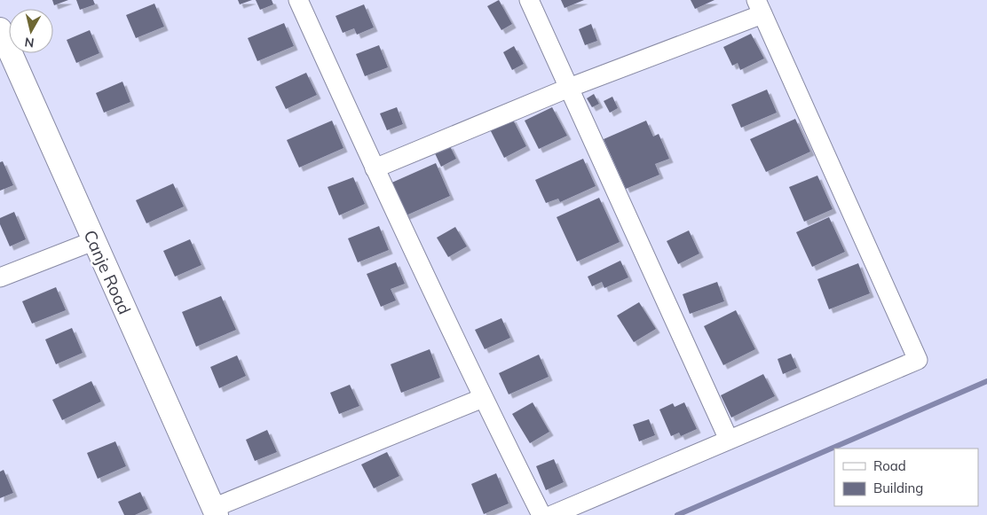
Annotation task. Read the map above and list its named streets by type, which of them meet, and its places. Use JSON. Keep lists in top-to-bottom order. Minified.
{"streets":{"street":["Canje Road"]},"legend":["Road","Building"],"north":"bottom"}
